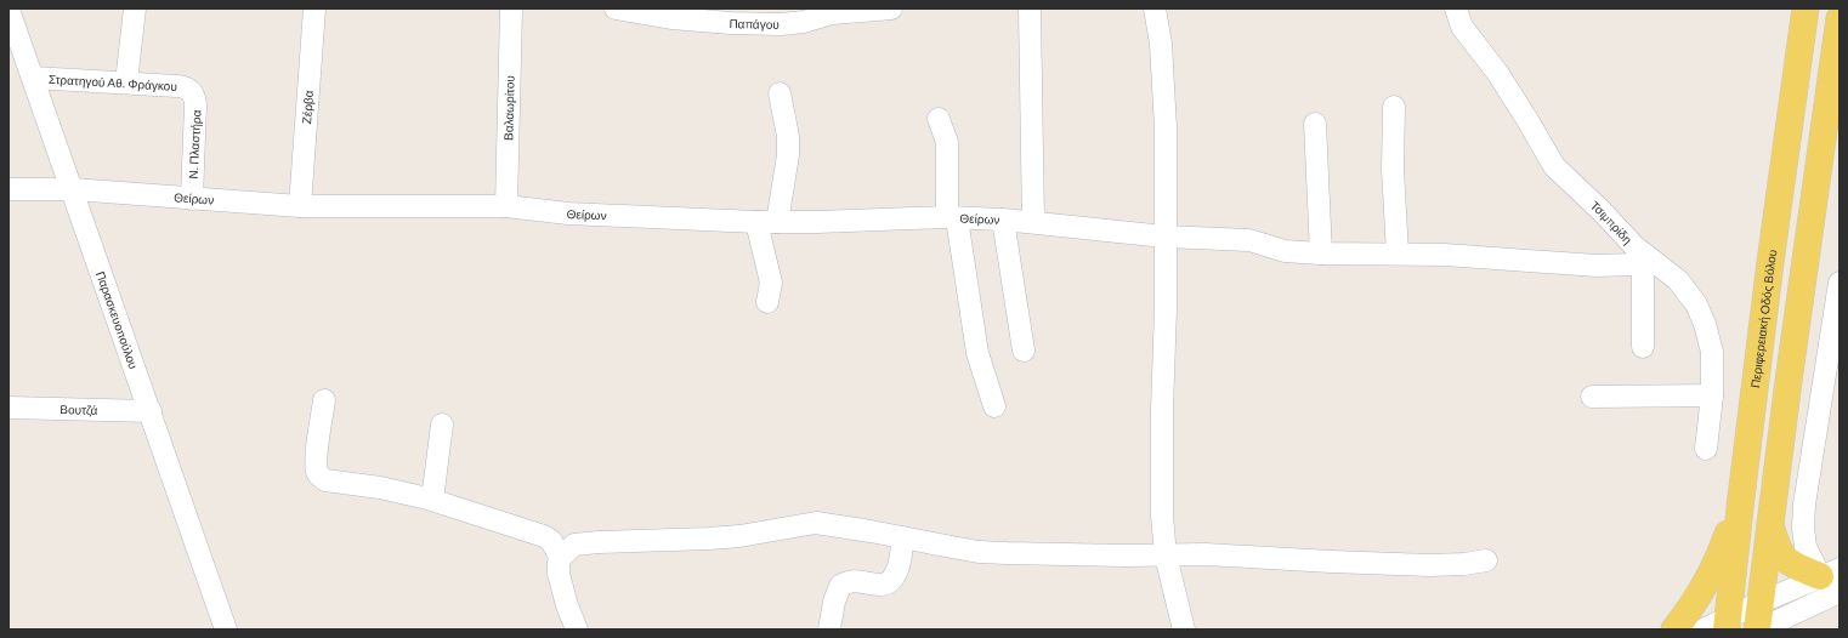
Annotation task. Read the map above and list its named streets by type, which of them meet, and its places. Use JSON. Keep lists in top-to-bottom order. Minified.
{"streets":{"main road":["Περιφερειακή Οδός Βόλου"],"street":["Παπάγου","Στρατηγού Αθ. Φράγκου","Ζέρβα","Βαλαωρίτου","Ν. Πλαστήρα","Θείρων","Τσιμπρίδη","Παρασκευοπούλου","Βουτζά"]},"crossings":[["Στρατηγού Αθ. Φράγκου","Ν. Πλαστήρα"],["Στρατηγού Αθ. Φράγκου","Παρασκευοπούλου"],["Ζέρβα","Θείρων"],["Βαλαωρίτου","Θείρων"],["Ν. Πλαστήρα","Θείρων"],["Θείρων","Τσιμπρίδη"],["Θείρων","Παρασκευοπούλου"],["Παρασκευοπούλου","Βουτζά"]]}
